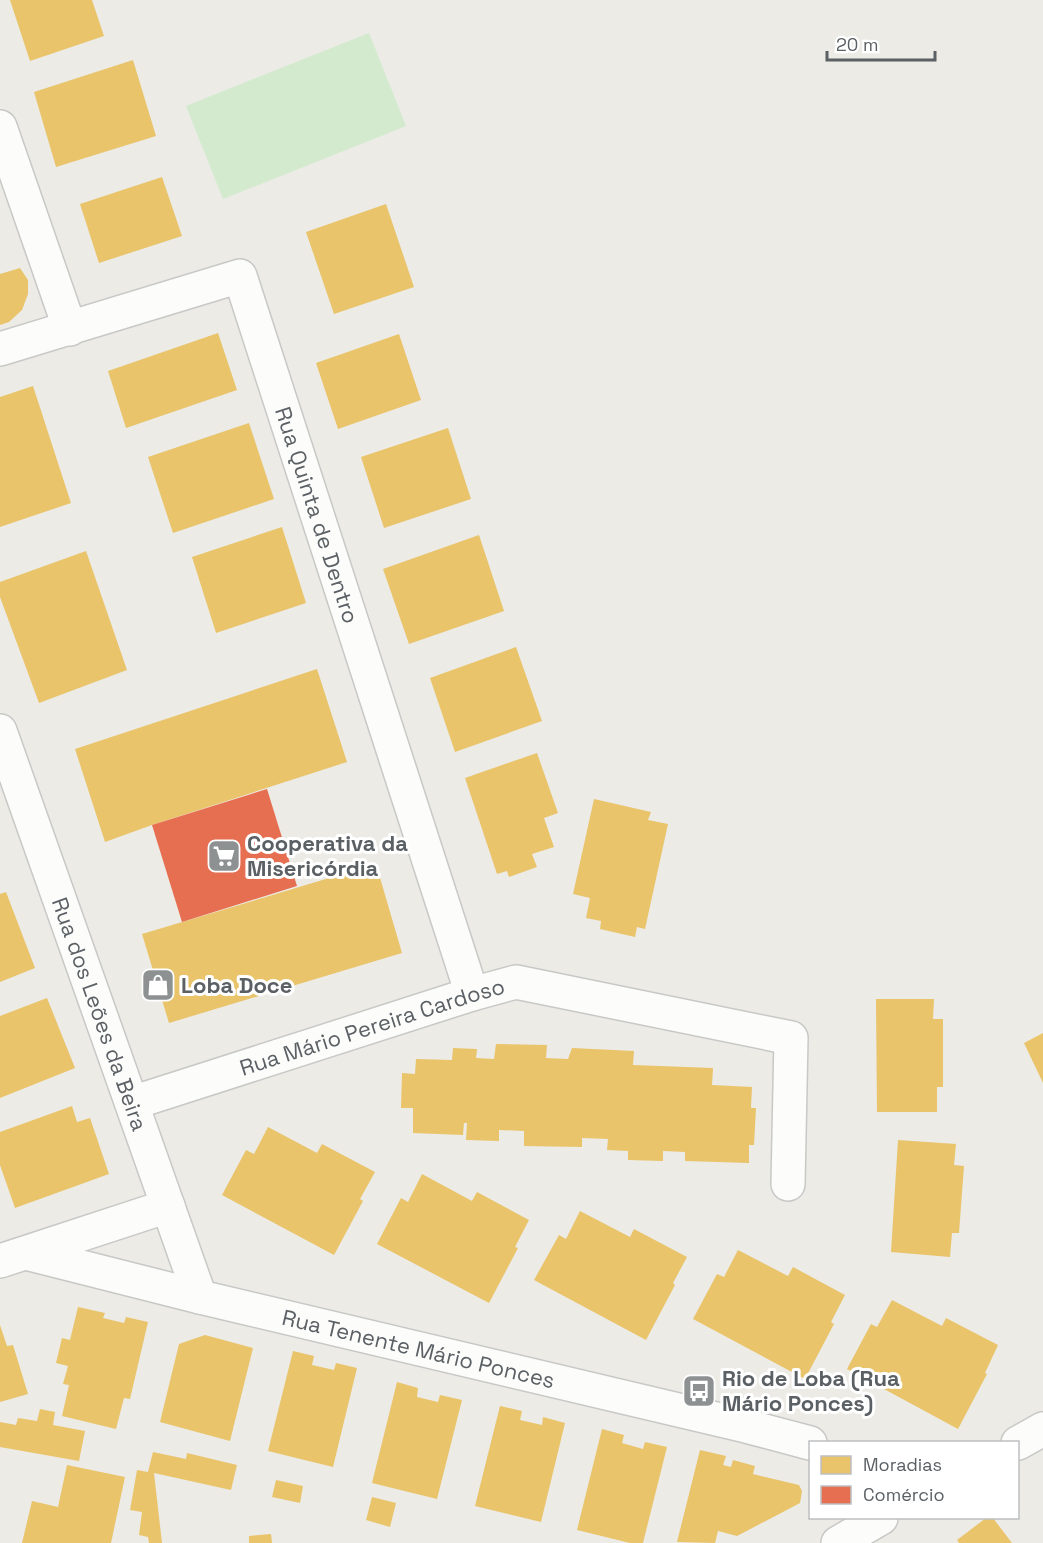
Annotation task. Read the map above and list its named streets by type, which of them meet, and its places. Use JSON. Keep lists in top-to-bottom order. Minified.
{"streets":{"street":["Rua Quinta de Dentro","Rua dos Leões da Beira","Rua Mário Pereira Cardoso","Rua Tenente Mário Ponces"]},"crossings":[["Rua Quinta de Dentro","Rua Mário Pereira Cardoso"],["Rua dos Leões da Beira","Rua Mário Pereira Cardoso"],["Rua dos Leões da Beira","Rua Tenente Mário Ponces"]],"places":{"supermarket":["Cooperativa da Misericórdia"],"shop":["Loba Doce"],"bus stop":["Rio de Loba (Rua Mário Ponces)"]},"legend":["Moradias","Comércio"],"scale_bar":"20 m"}
